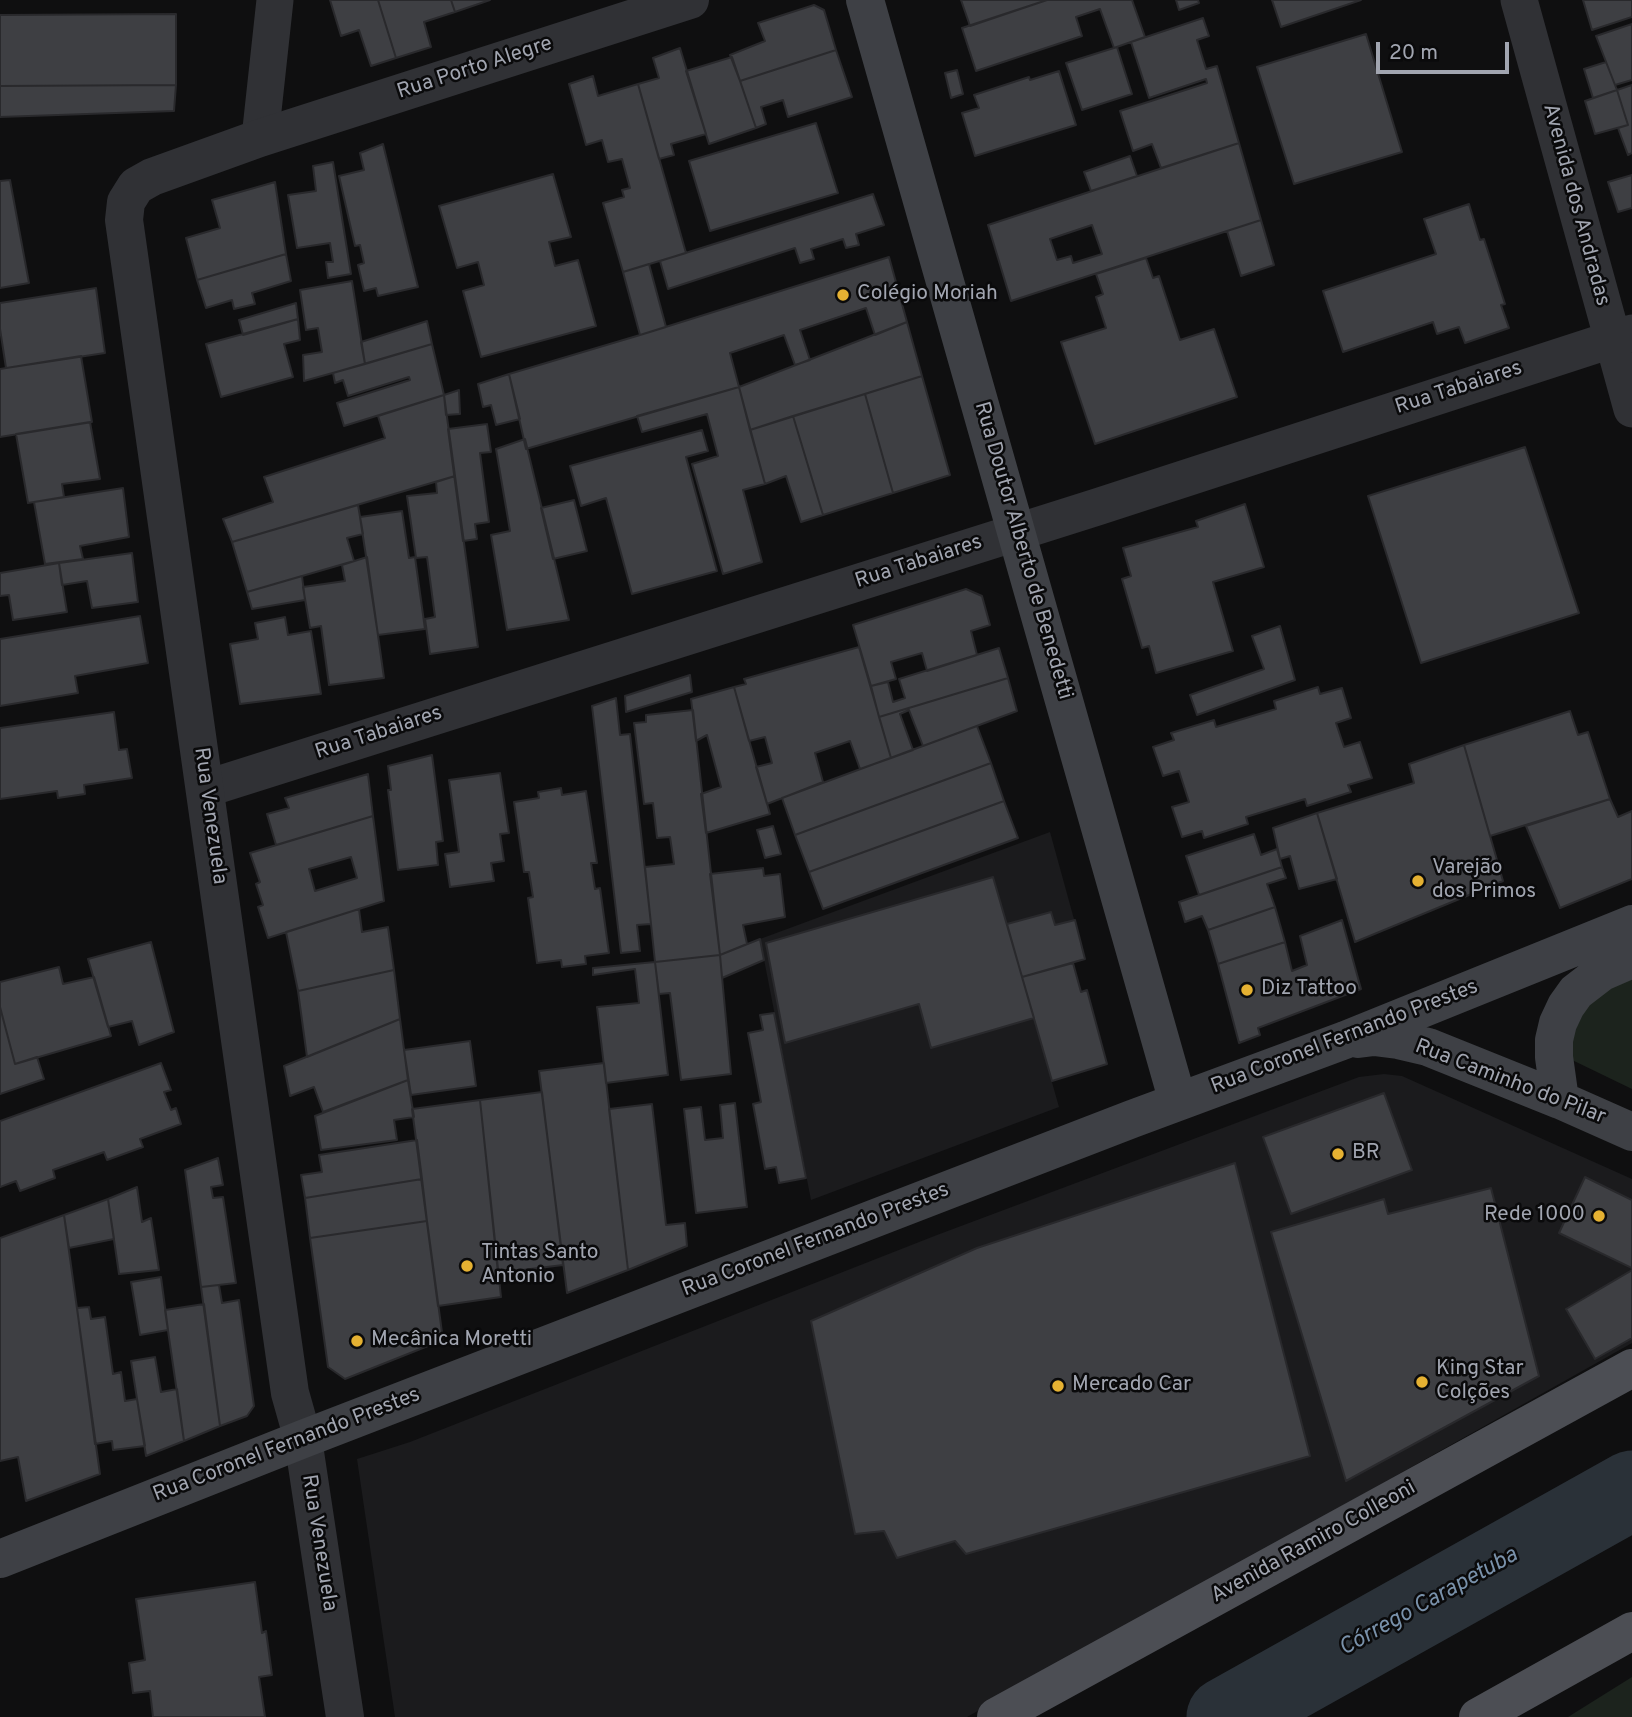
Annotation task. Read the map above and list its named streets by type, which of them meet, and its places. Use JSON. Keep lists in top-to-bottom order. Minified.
{"streets":{"main road":["Rua Doutor Alberto de Benedetti","Rua Coronel Fernando Prestes","Rua Caminho do Pilar","Avenida Ramiro Colleoni"],"street":["Rua Porto Alegre","Avenida dos Andradas","Rua Tabaiares","Rua Venezuela"]},"crossings":[["Rua Porto Alegre","Rua Venezuela"],["Avenida dos Andradas","Rua Tabaiares"],["Rua Tabaiares","Rua Doutor Alberto de Benedetti"],["Rua Tabaiares","Rua Venezuela"],["Rua Doutor Alberto de Benedetti","Rua Coronel Fernando Prestes"],["Rua Venezuela","Rua Coronel Fernando Prestes"],["Rua Coronel Fernando Prestes","Rua Caminho do Pilar"]],"water":["Córrego Carapetuba"],"places":["Colégio Moriah","Varejão dos Primos","Diz Tattoo","BR","Rede 1000","Tintas Santo Antonio","Mecânica Moretti","King Star Colções","Mercado Car"],"scale_bar":"20 m"}
